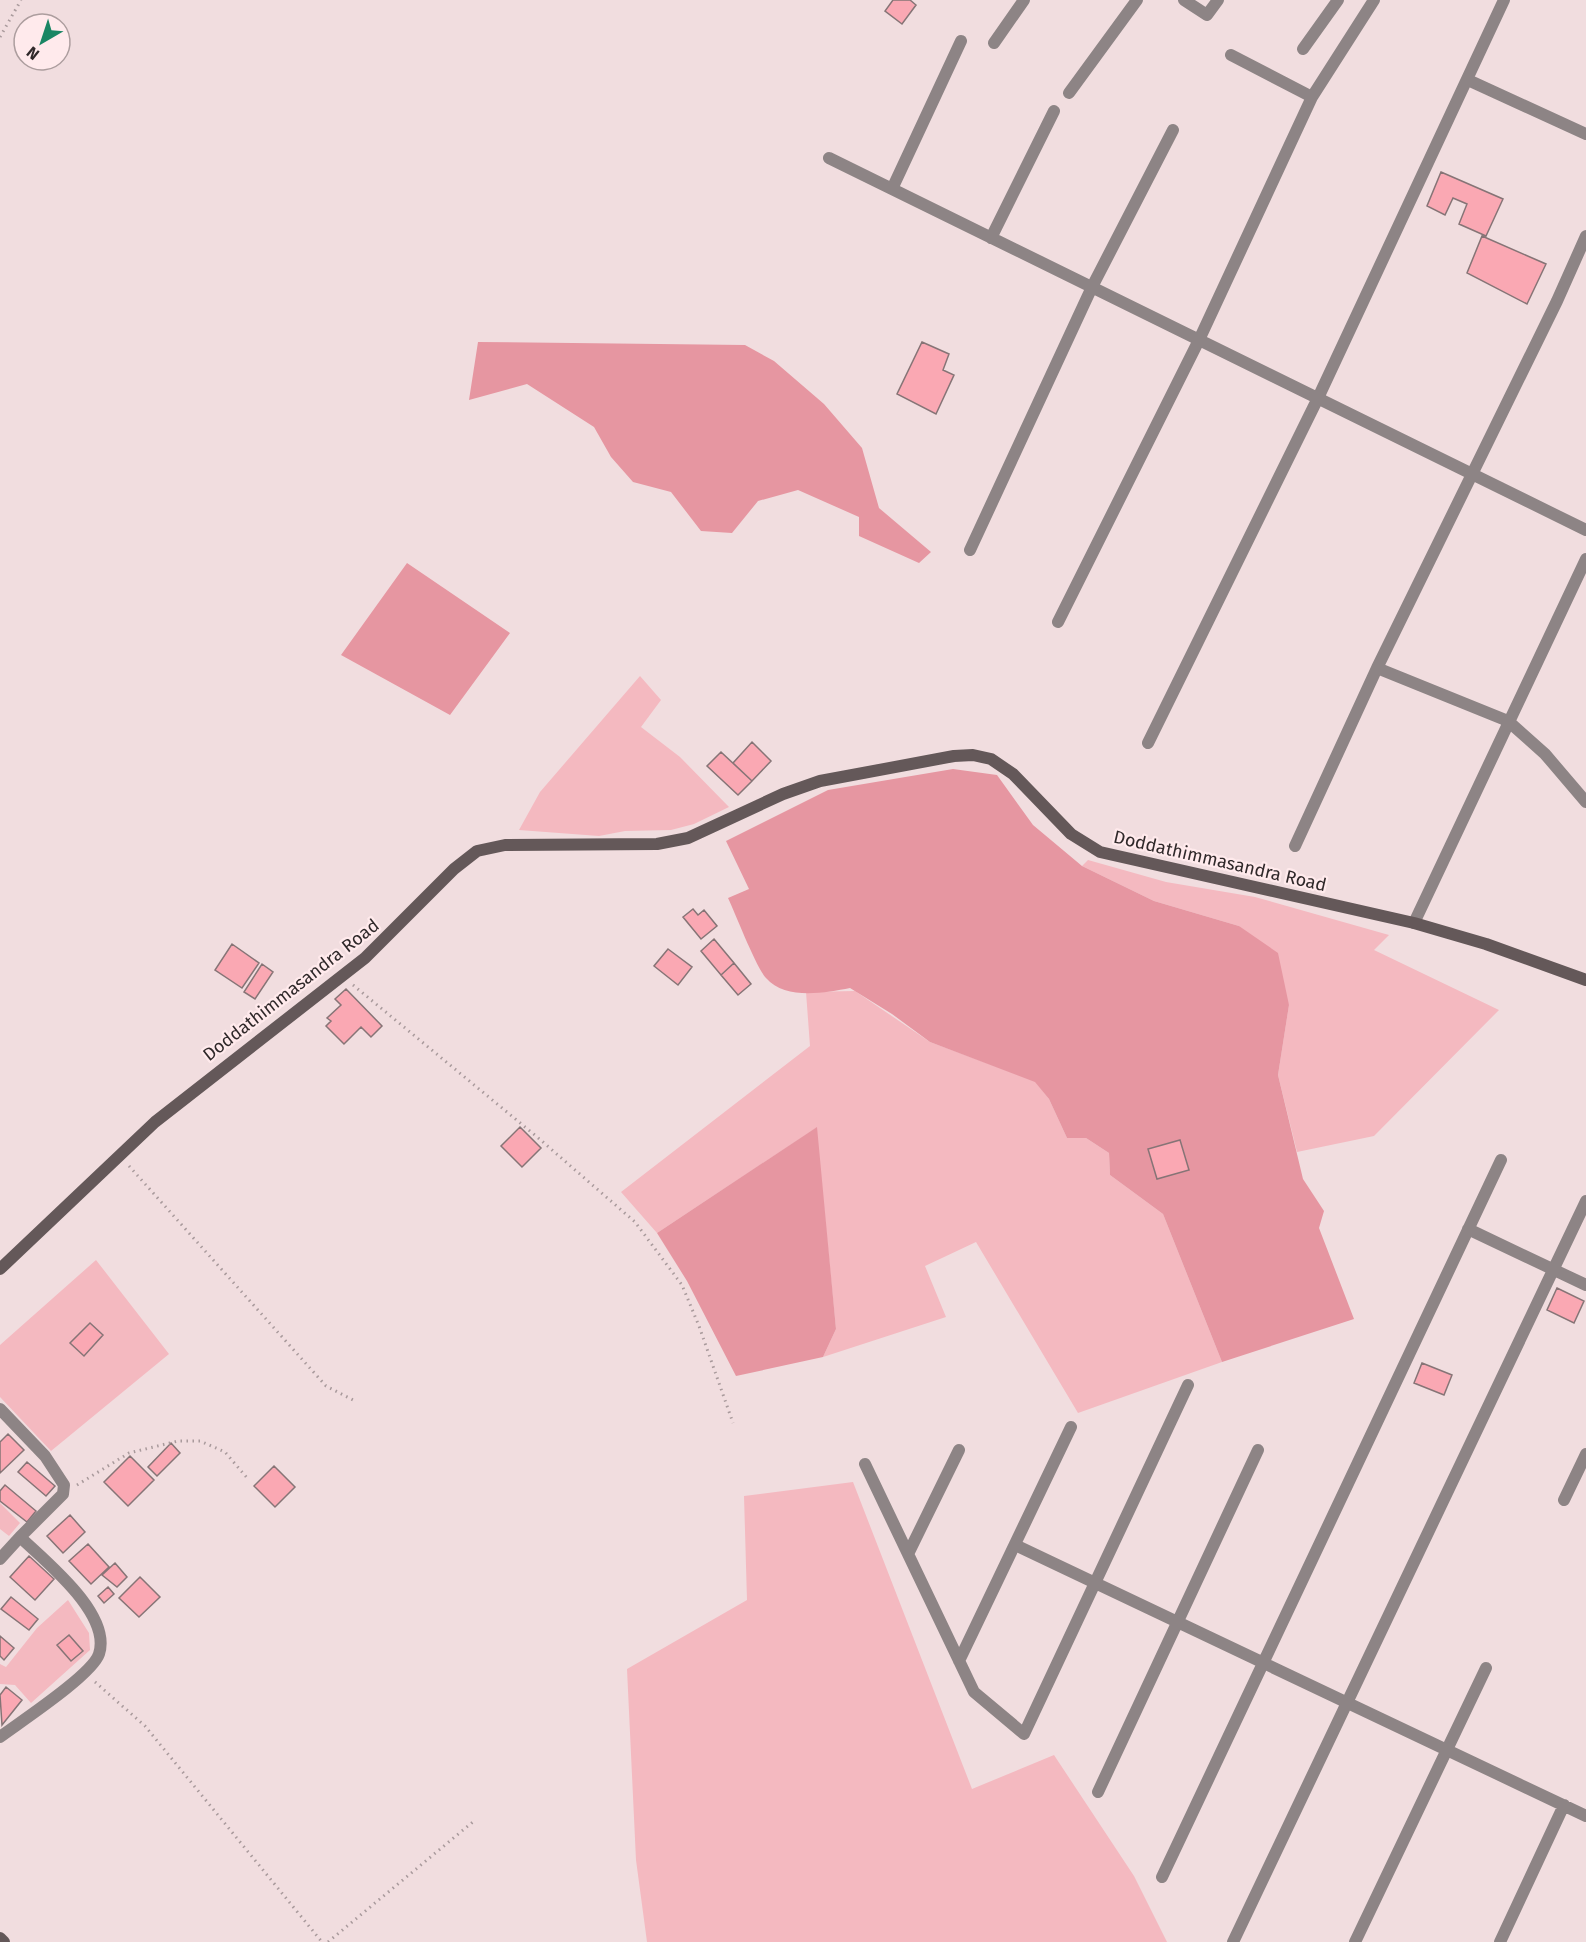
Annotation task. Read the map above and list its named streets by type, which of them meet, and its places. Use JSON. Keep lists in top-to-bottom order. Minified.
{"streets":{"street":["Doddathimmasandra Road"]},"north":"bottom left"}
